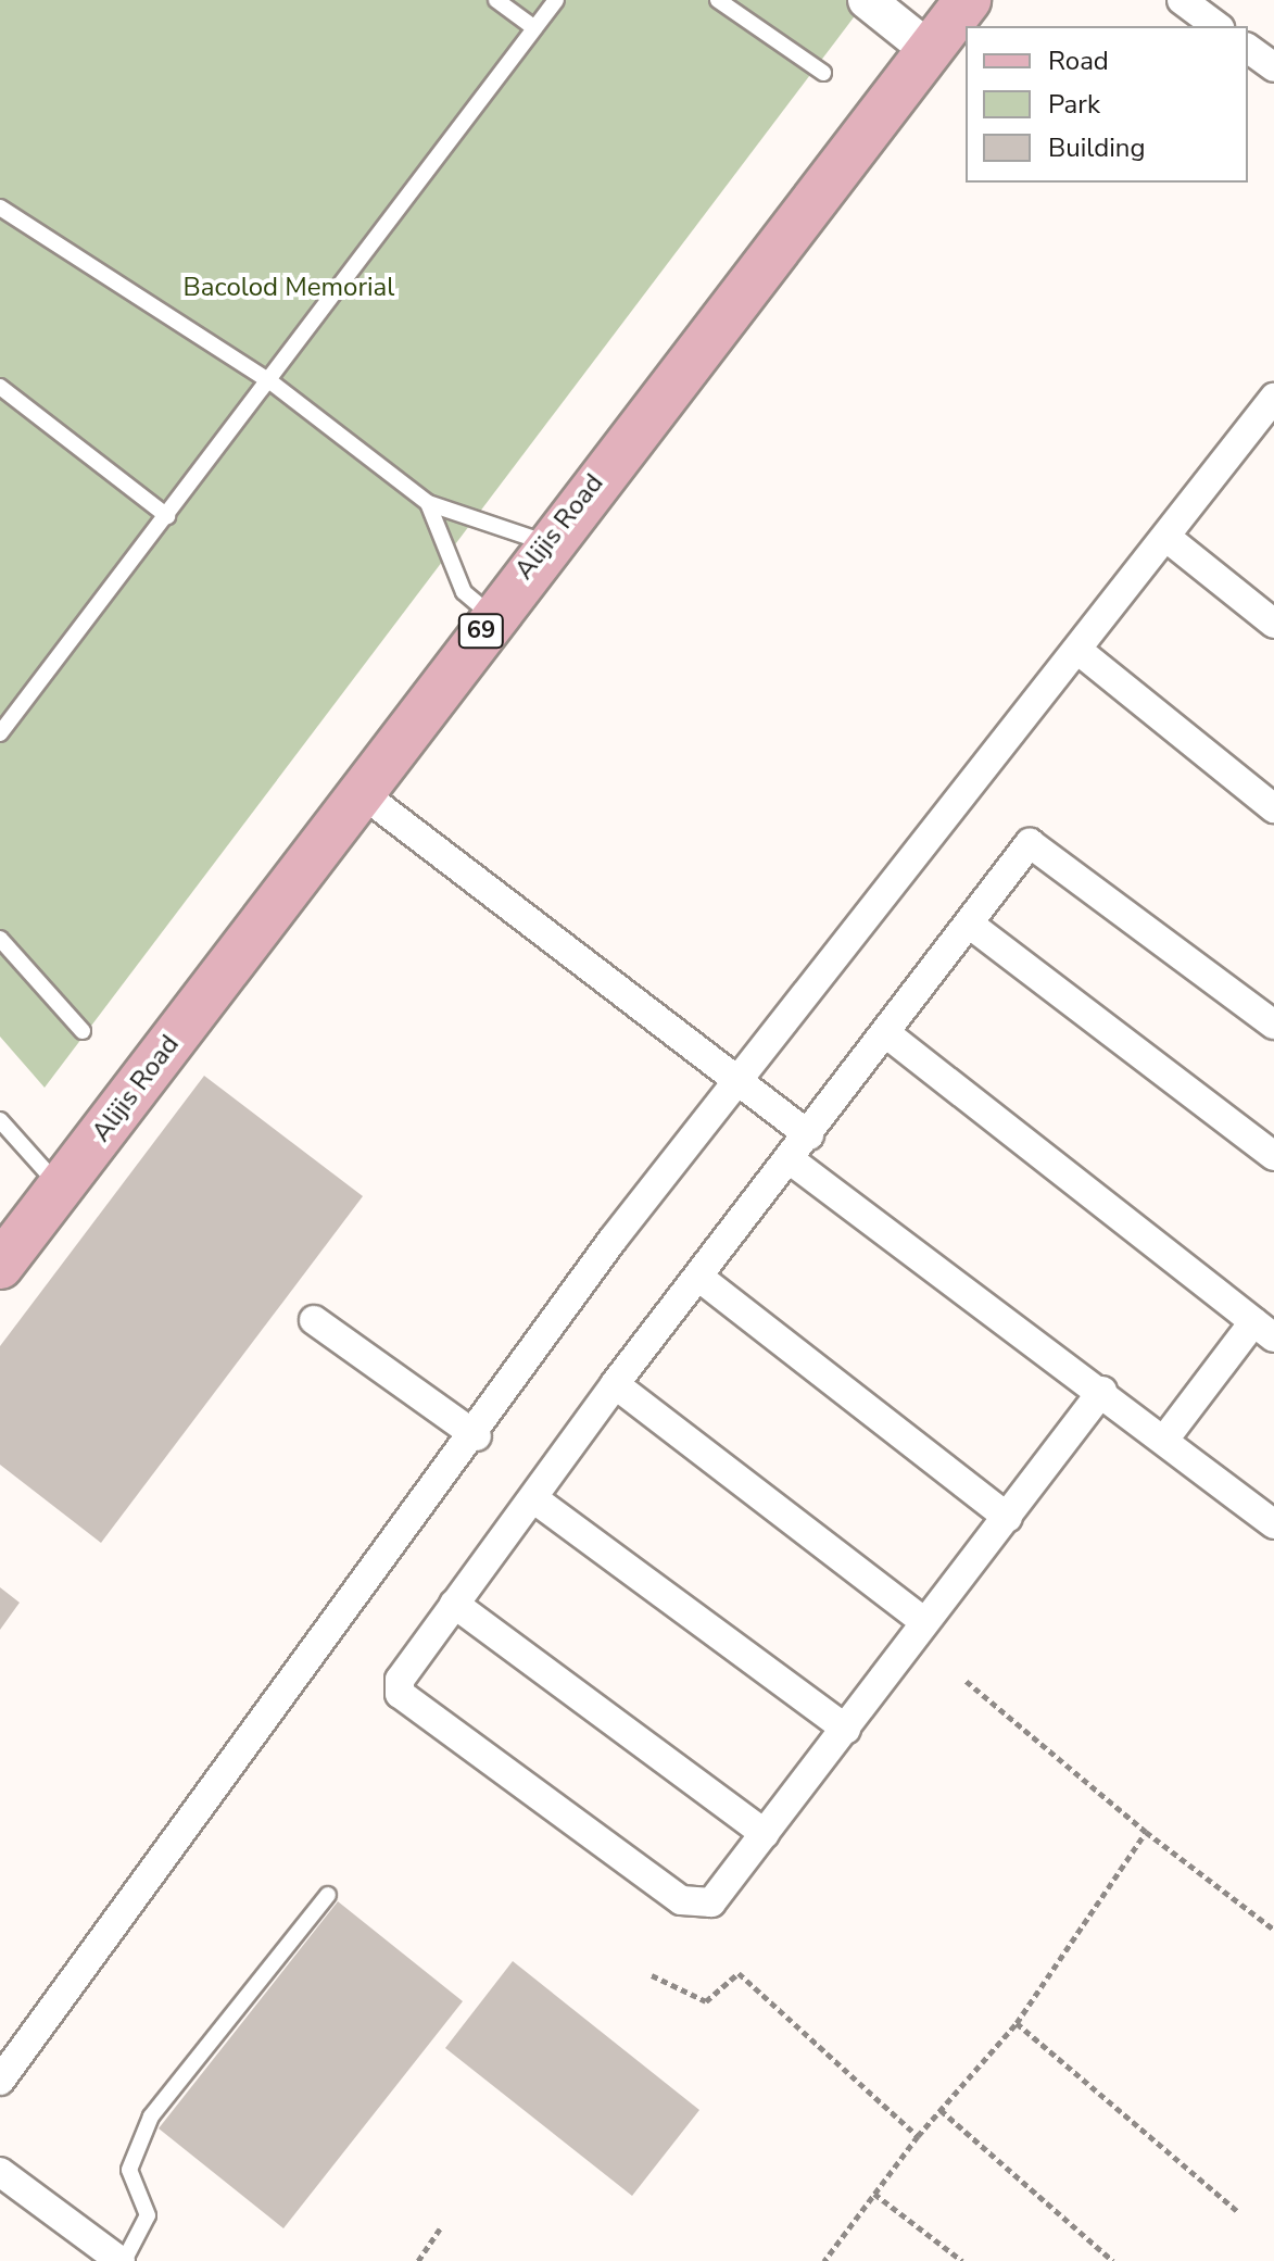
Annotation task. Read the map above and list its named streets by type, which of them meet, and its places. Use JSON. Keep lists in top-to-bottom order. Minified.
{"streets":{"main road":["Alijis Road","69"]},"parks":["Bacolod Memorial"],"legend":["Road","Park","Building"]}
